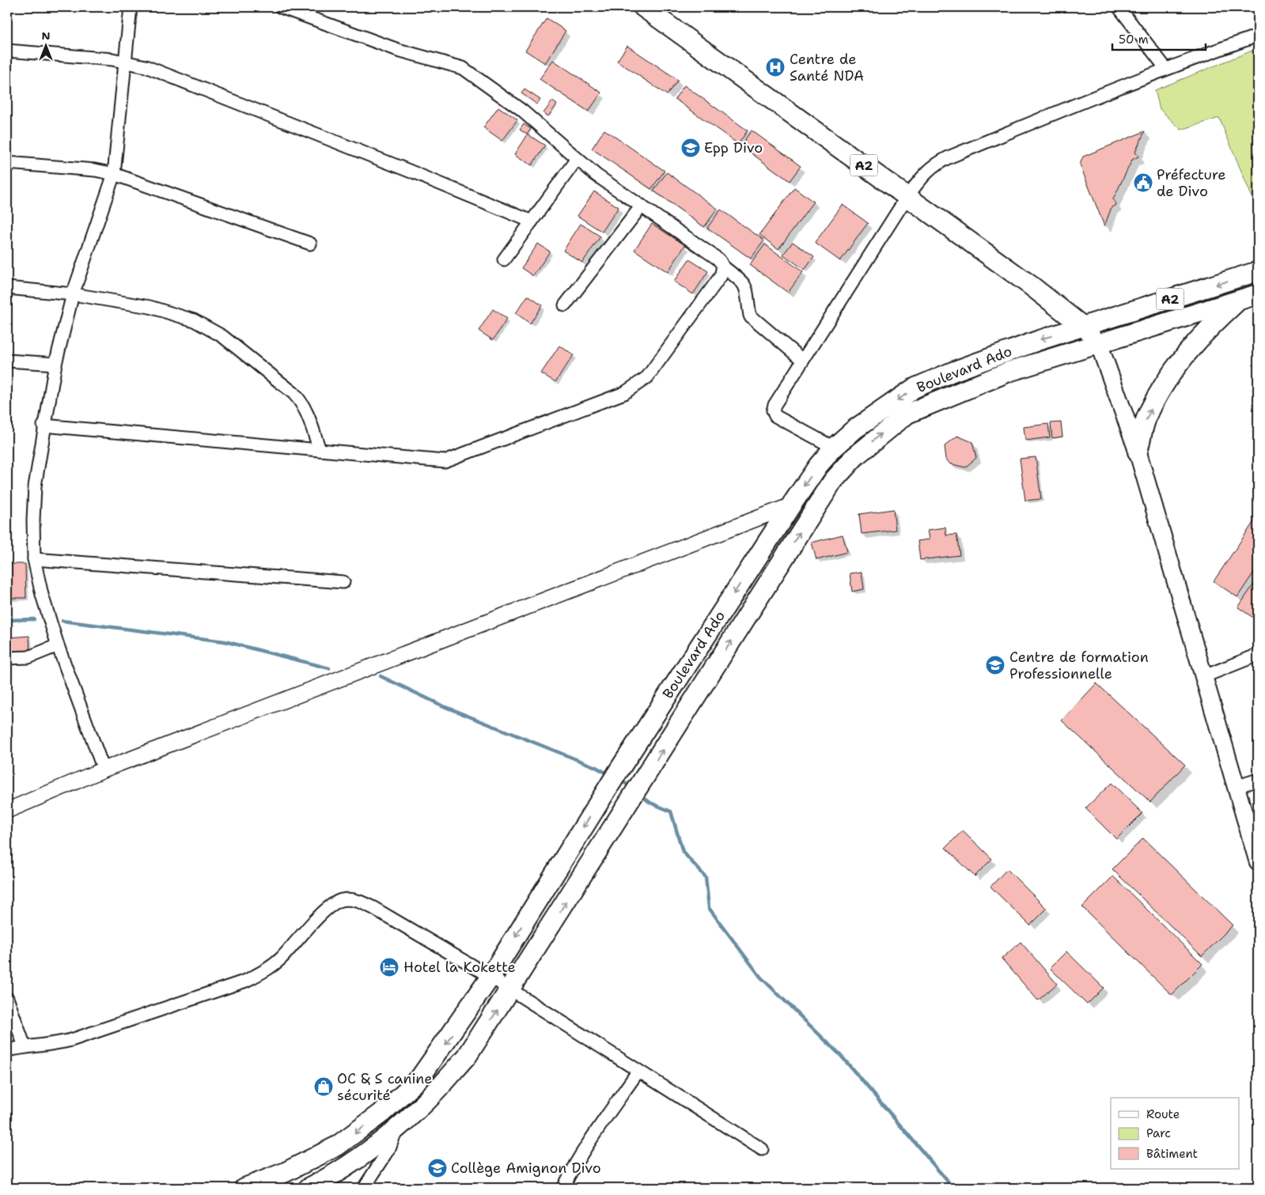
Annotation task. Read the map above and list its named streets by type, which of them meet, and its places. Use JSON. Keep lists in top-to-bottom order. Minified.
{"streets":{"main road":["A2","Boulevard Ado"]},"crossings":[["A2","Boulevard Ado"]],"places":{"hospital":["Centre de Santé NDA"],"school or university":["Epp Divo","Centre de formation Professionnelle","Collège Amignon Divo"],"public building":["Préfecture de Divo"],"hotel":["Hotel la Kokette"],"shop":["OC & S canine sécurité"]},"legend":["Route","Parc","Bâtiment"],"scale_bar":"50 m","north":"top"}
